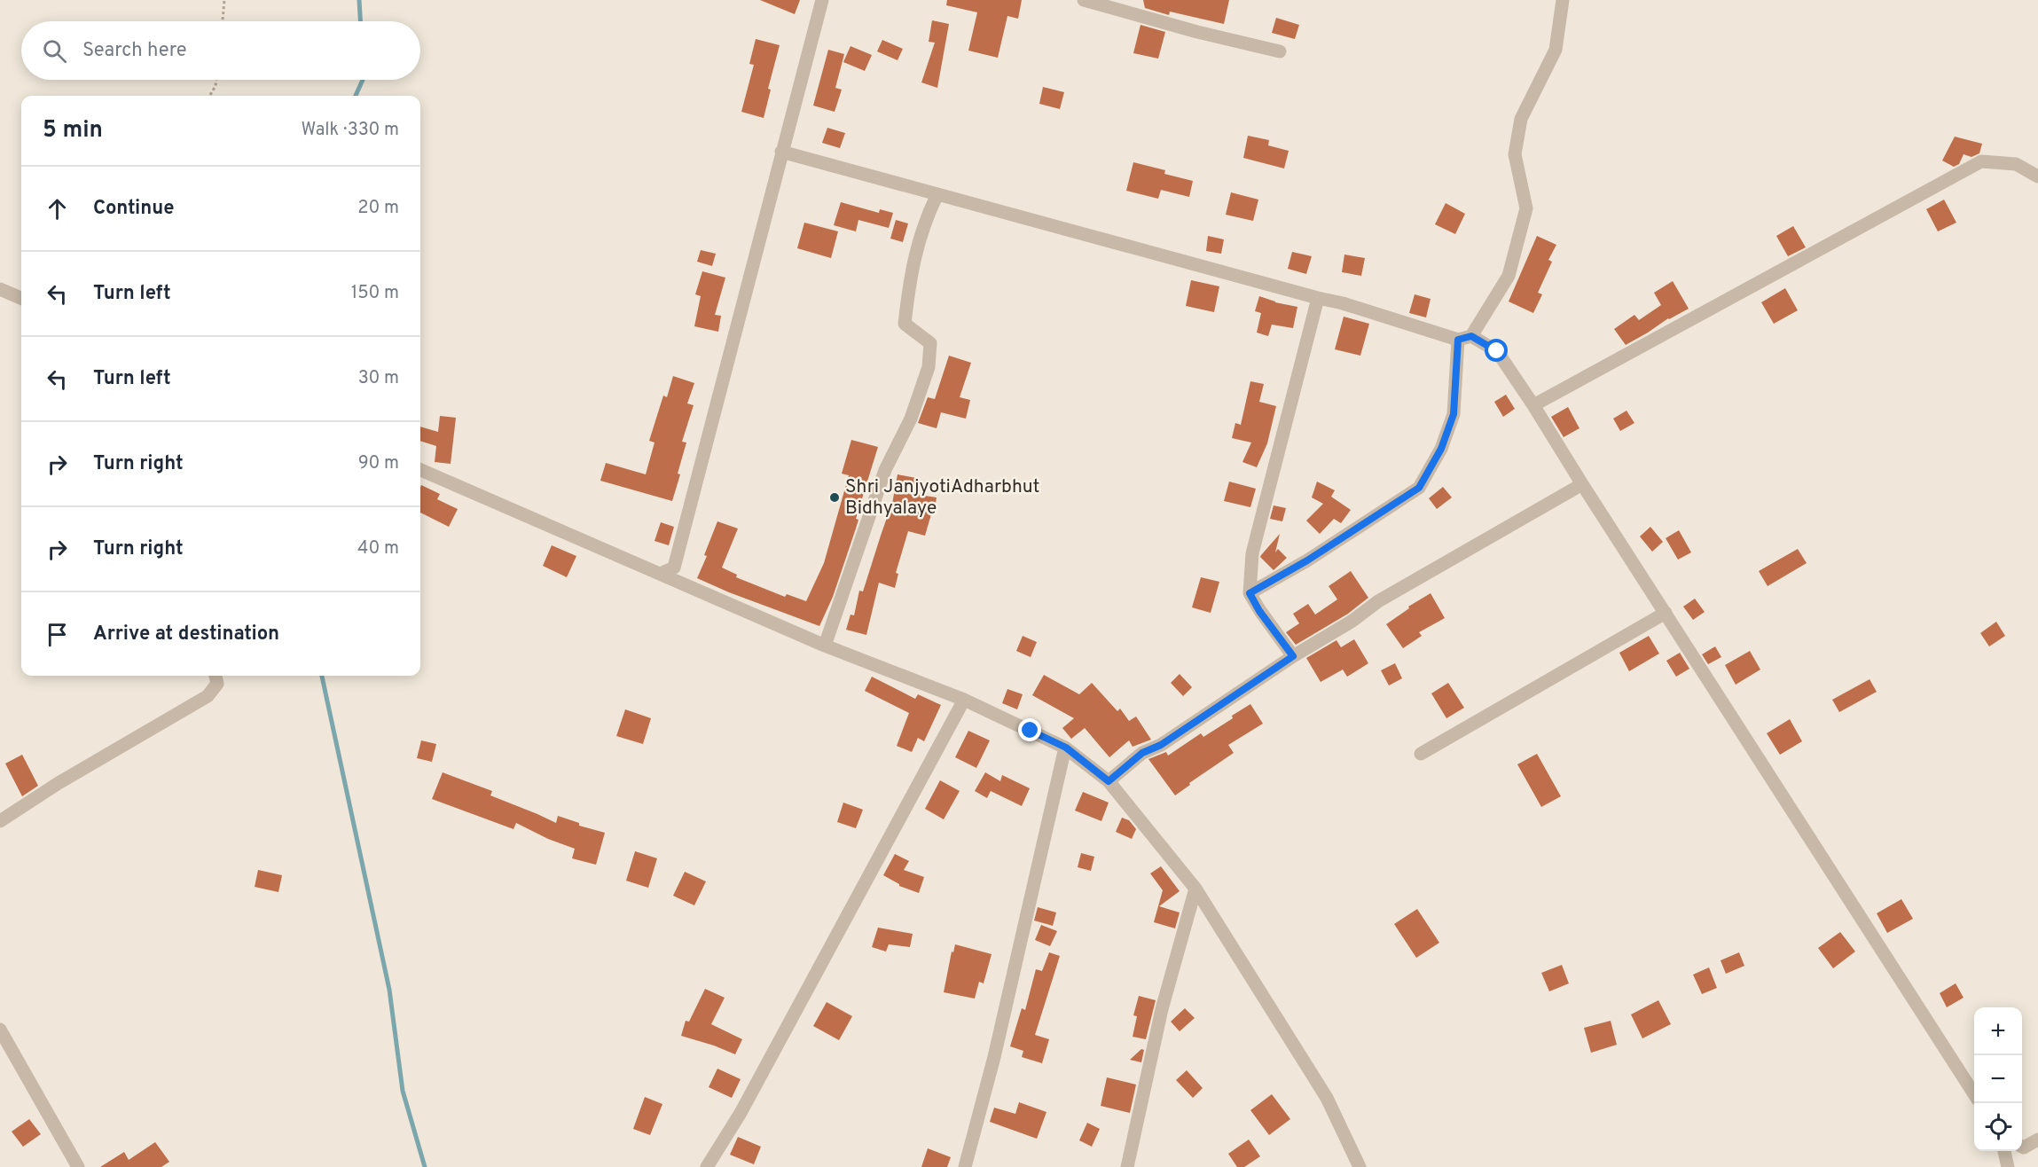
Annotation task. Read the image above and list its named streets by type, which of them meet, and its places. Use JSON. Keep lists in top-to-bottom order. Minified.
{"places":["Shri JanjyotiAdharbhut Bidhyalaye"],"page":{"search":"Search here","heading":["5 min","Walk · 330 m"],"list":[["Continue","20 m"],["Turn left","150 m"],["Turn left","30 m"],["Turn right","90 m"],["Turn right","40 m"],"Arrive at destination"],"map_buttons":["+","−"]}}
